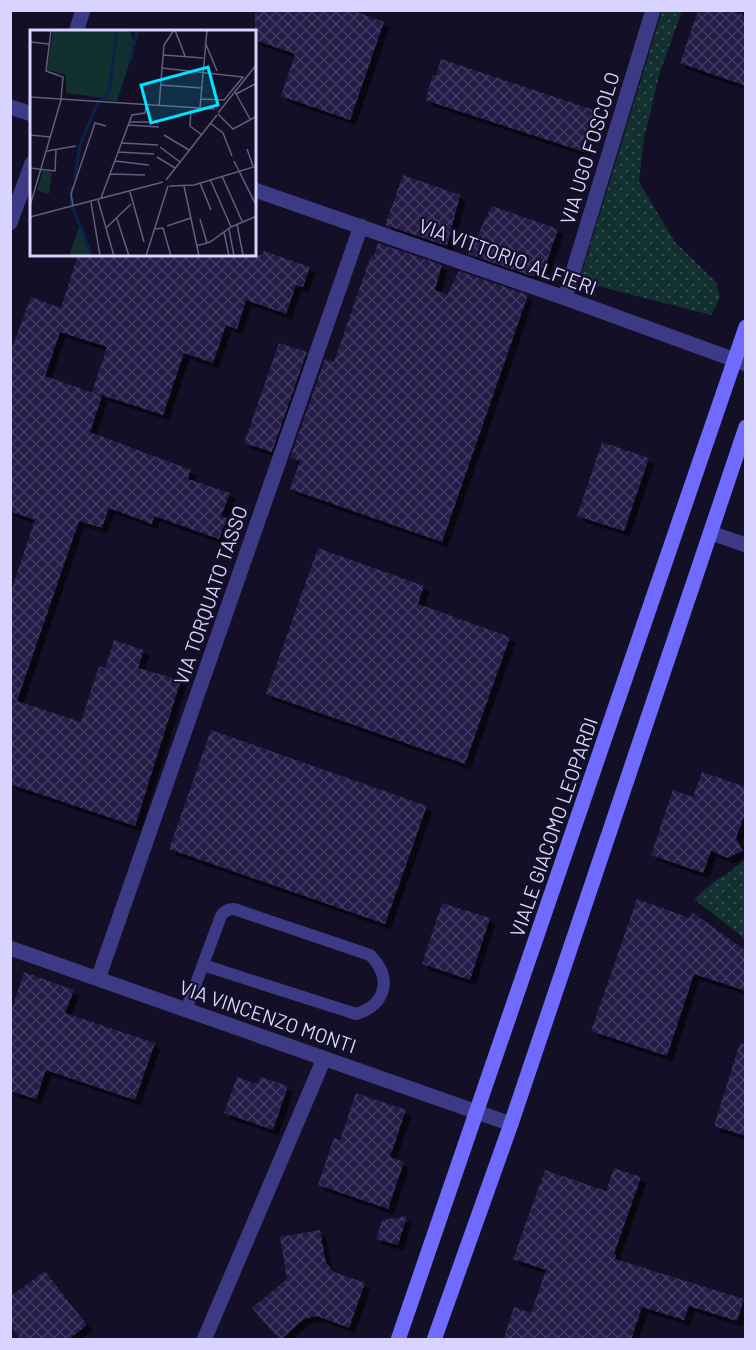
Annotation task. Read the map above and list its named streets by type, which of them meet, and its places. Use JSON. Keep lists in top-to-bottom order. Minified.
{"streets":{"main road":["VIALE GIACOMO LEOPARDI"],"street":["VIA UGO FOSCOLO","VIA VITTORIO ALFIERI","VIA TORQUATO TASSO","VIA VINCENZO MONTI"]},"crossings":[["VIA UGO FOSCOLO","VIA VITTORIO ALFIERI"],["VIA VITTORIO ALFIERI","VIA TORQUATO TASSO"],["VIA VITTORIO ALFIERI","VIALE GIACOMO LEOPARDI"],["VIA TORQUATO TASSO","VIA VINCENZO MONTI"],["VIALE GIACOMO LEOPARDI","VIA VINCENZO MONTI"]]}
